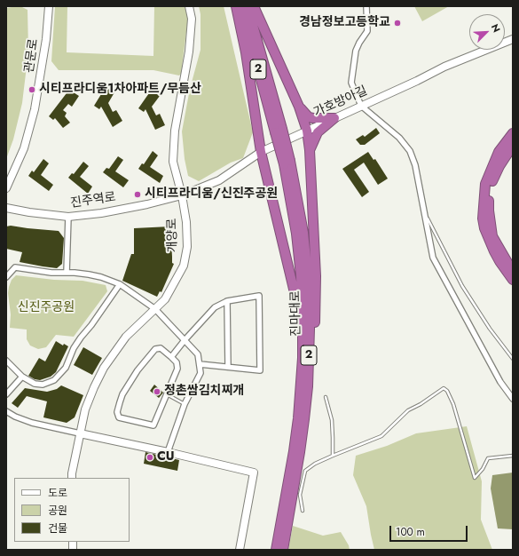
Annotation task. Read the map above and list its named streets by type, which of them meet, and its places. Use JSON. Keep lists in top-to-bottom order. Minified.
{"streets":{"highway":["2","진마대로"],"street":["관문로","가호방아길","진주역로","개양로"]},"crossings":[["2","진마대로"],["가호방아길","진주역로"],["가호방아길","개양로"],["진주역로","개양로"]],"parks":["신진주공원"],"places":["경남정보고등학교","시티프라디움1차아파트/무듬산","시티프라디움/신진주공원","정촌쌈김치찌개","CU"],"legend":["도로","공원","건물"],"scale_bar":"100 m","north":"top right"}
